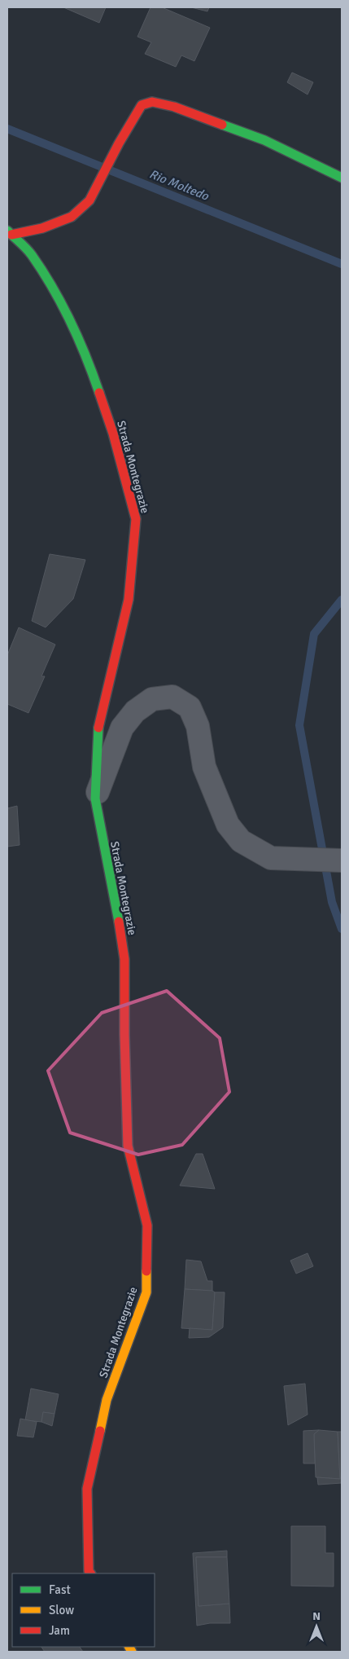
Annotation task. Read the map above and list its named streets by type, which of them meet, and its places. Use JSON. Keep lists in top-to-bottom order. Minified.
{"streets":{"street":["Strada Montegrazie"]},"water":["Rio Moltedo"],"legend":["Fast","Slow","Jam"],"north":"top"}
